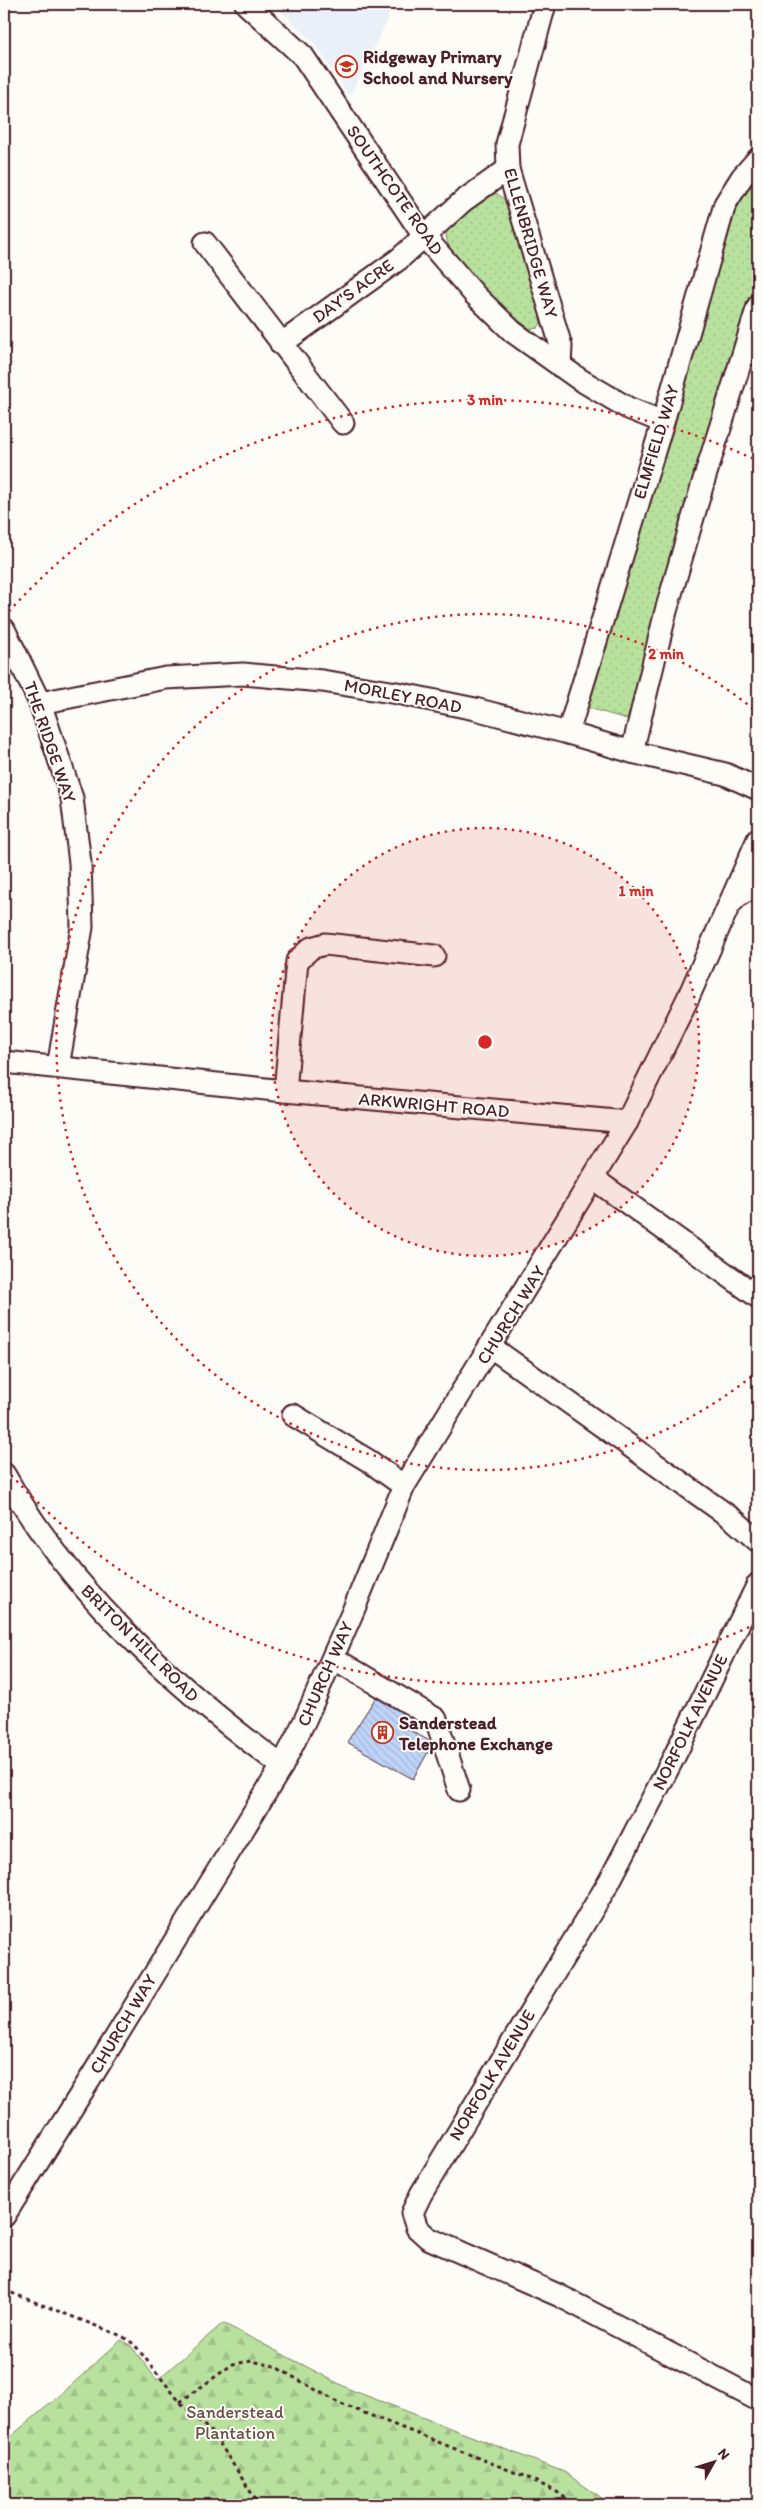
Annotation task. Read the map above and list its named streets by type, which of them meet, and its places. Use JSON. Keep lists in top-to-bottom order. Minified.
{"streets":{"street":["SOUTHCOTE ROAD","ELLENBRIDGE WAY","DAY'S ACRE","ELMFIELD WAY","MORLEY ROAD","THE RIDGE WAY","ARKWRIGHT ROAD","CHURCH WAY","BRITON HILL ROAD","NORFOLK AVENUE"]},"crossings":[["SOUTHCOTE ROAD","ELLENBRIDGE WAY"],["SOUTHCOTE ROAD","DAY'S ACRE"],["SOUTHCOTE ROAD","ELMFIELD WAY"],["ELLENBRIDGE WAY","DAY'S ACRE"],["ELMFIELD WAY","MORLEY ROAD"],["MORLEY ROAD","THE RIDGE WAY"],["THE RIDGE WAY","ARKWRIGHT ROAD"],["ARKWRIGHT ROAD","CHURCH WAY"],["CHURCH WAY","BRITON HILL ROAD"]],"parks":["Sanderstead Plantation"],"places":{"school or university":["Ridgeway Primary School and Nursery"],"building":["Sanderstead Telephone Exchange"]},"north":"top right","rings":["3 min","2 min","1 min"]}
